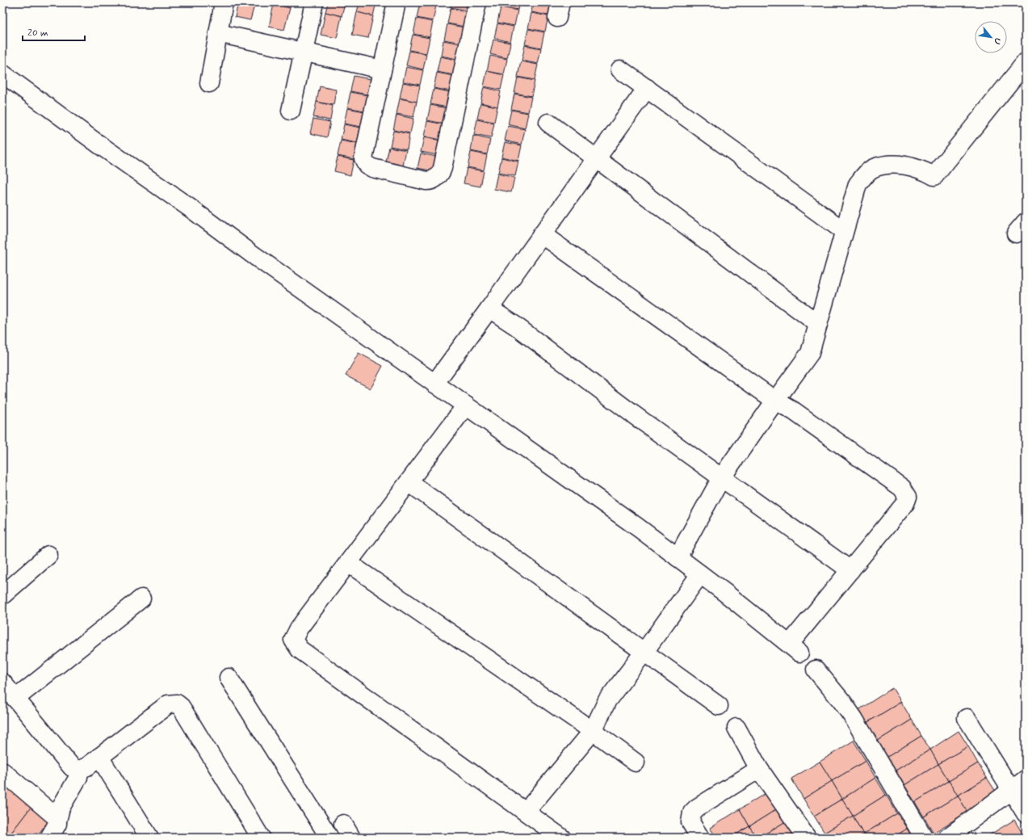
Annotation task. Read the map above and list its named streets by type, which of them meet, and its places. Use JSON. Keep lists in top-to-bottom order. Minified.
{"scale_bar":"20 m","north":"bottom right"}
